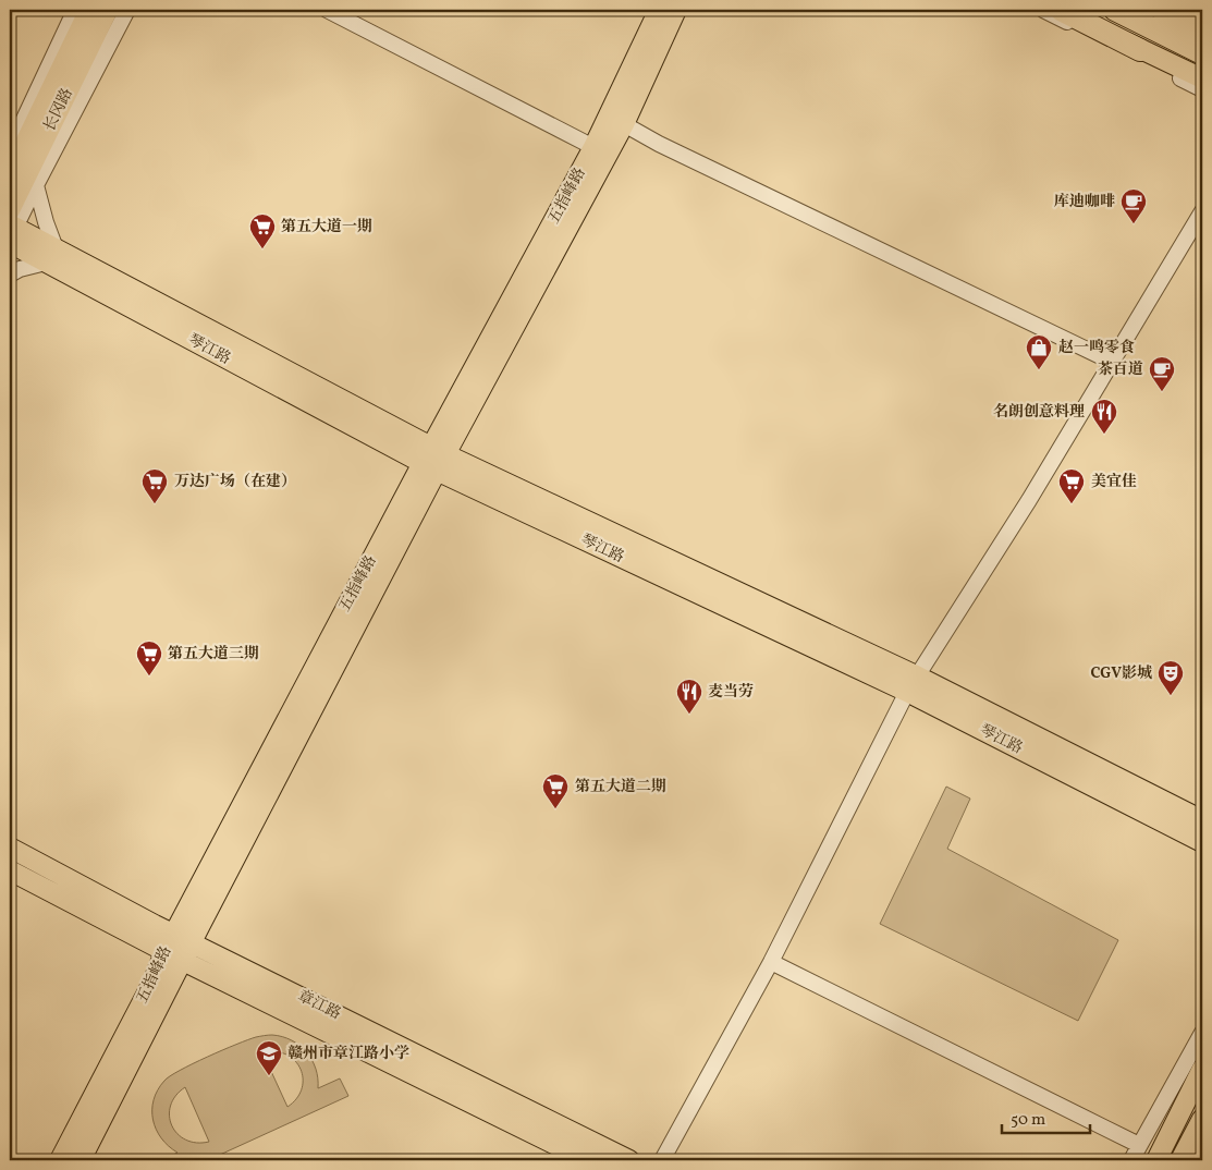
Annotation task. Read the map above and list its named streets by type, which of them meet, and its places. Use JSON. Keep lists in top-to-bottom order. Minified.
{"streets":{"main road":["长冈路","五指峰路","琴江路","章江路"]},"crossings":[["长冈路","琴江路"],["五指峰路","琴江路"],["五指峰路","章江路"]],"places":{"cafe":["库迪咖啡","茶百道"],"supermarket":["第五大道一期","万达广场（在建）","美宜佳","第五大道三期","第五大道二期"],"shop":["赵一鸣零食"],"restaurant":["名朗创意料理","麦当劳"],"theatre":["CGV影城"],"school or university":["赣州市章江路小学"]},"scale_bar":"50 m"}
